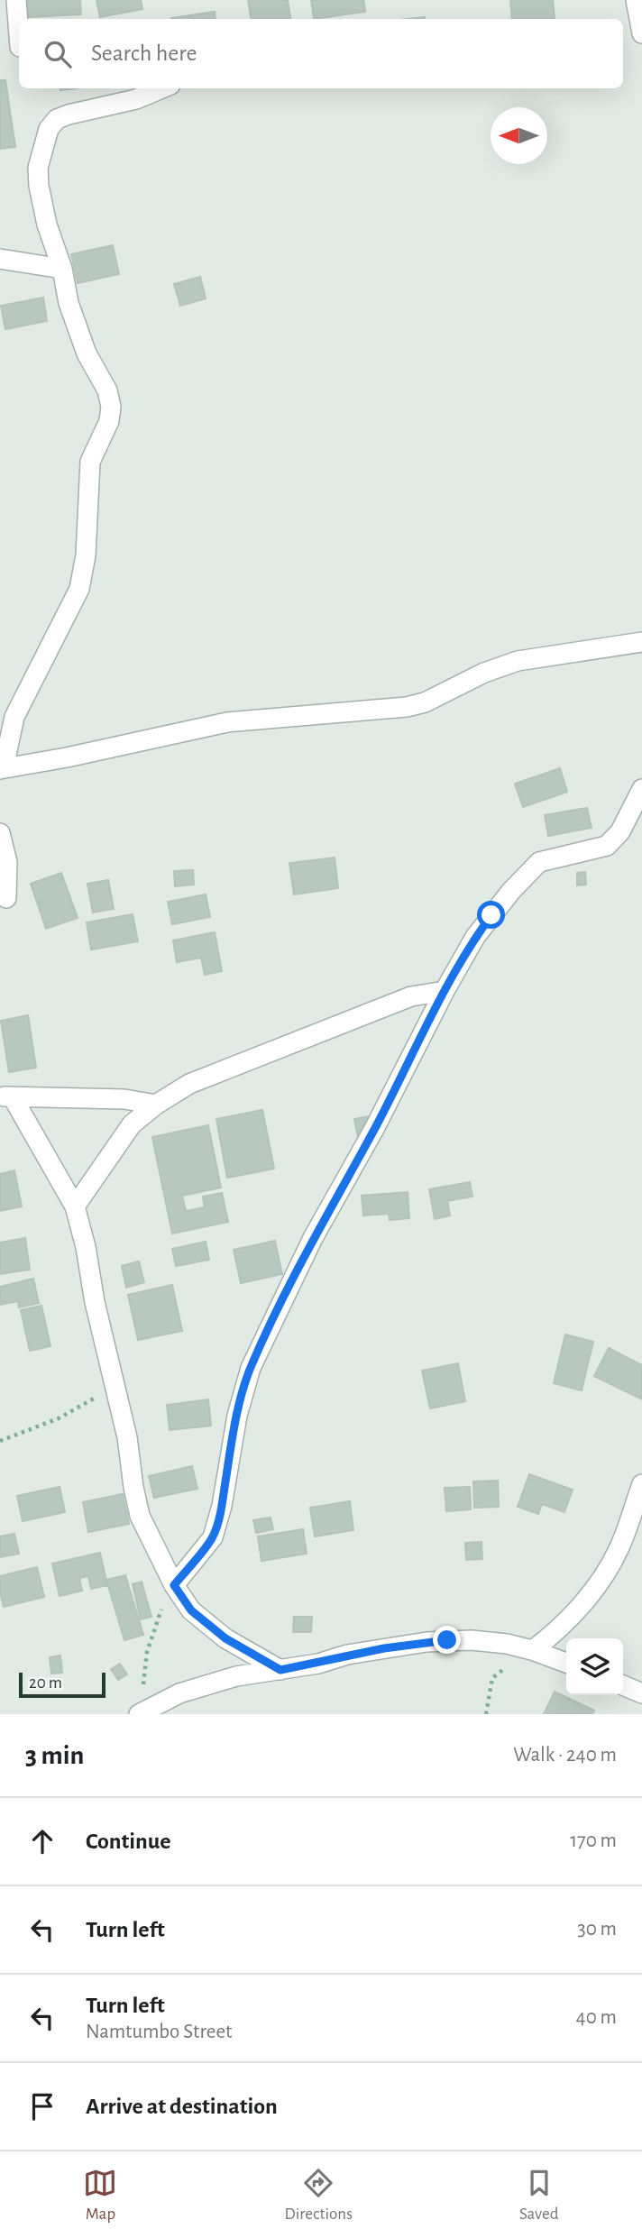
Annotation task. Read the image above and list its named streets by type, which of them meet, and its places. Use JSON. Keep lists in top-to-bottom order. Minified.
{"scale_bar":"20 m","north":"left","page":{"search":"Search here","scale":"20 m","heading":["3 min","Walk · 240 m"],"list":[["Continue","170 m"],["Turn left","30 m"],["Turn left","Namtumbo Street","40 m"],"Arrive at destination"],"nav":["Map","Directions","Saved"]}}
